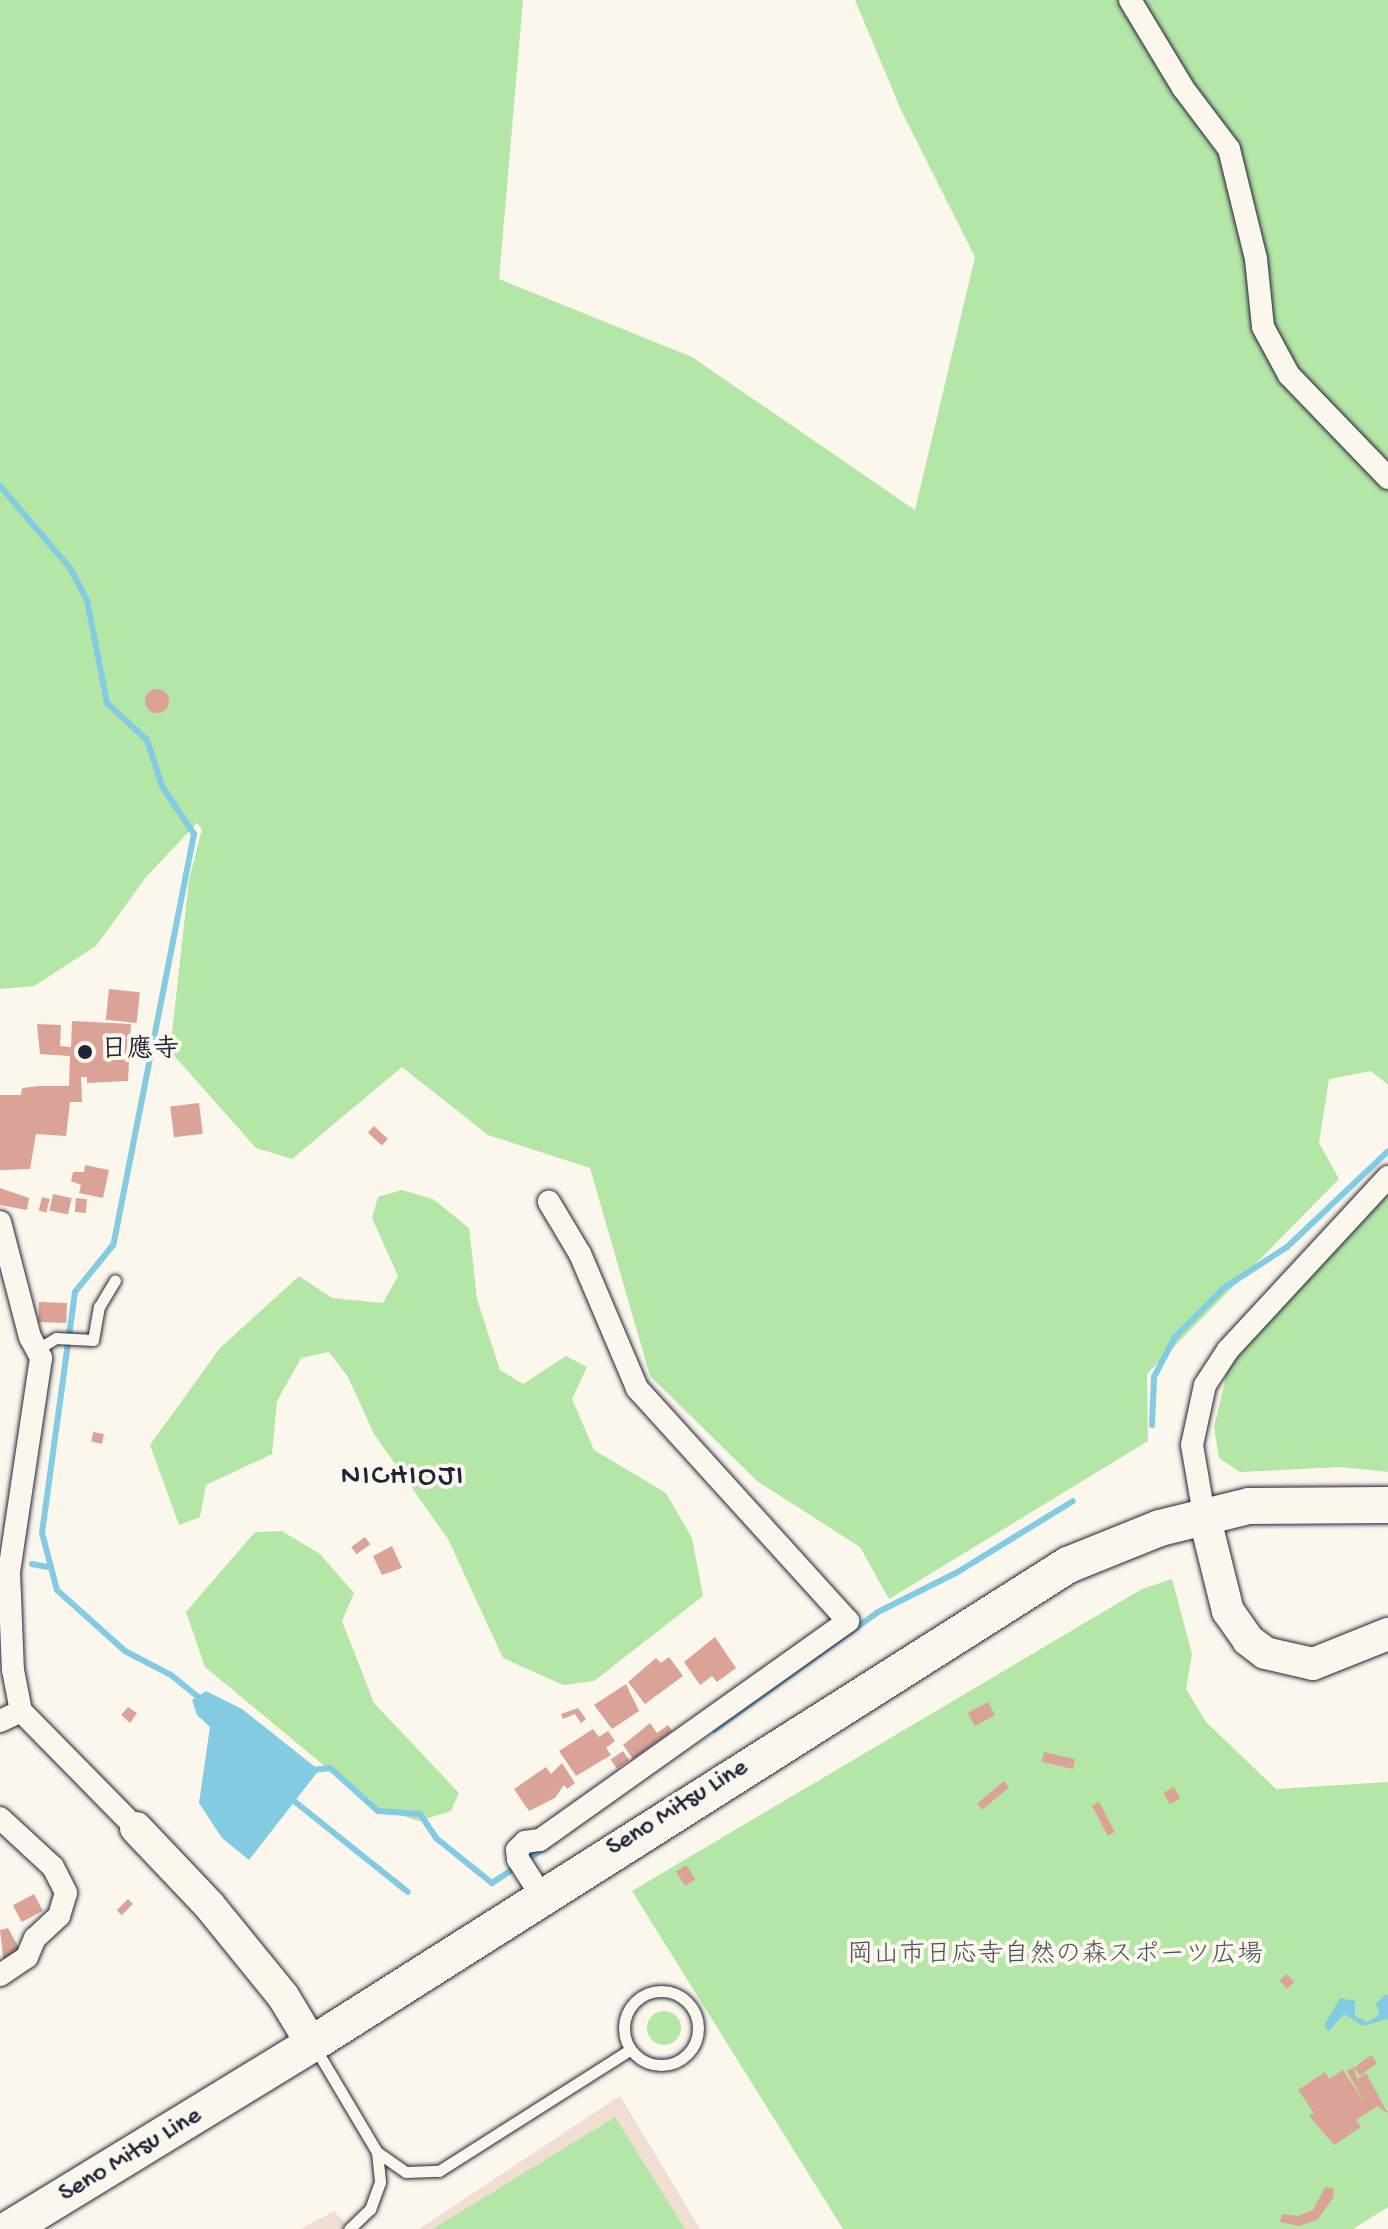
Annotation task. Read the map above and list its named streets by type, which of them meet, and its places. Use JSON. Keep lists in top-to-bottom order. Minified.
{"streets":{"main road":["Seno Mitsu Line"]},"districts":["NICHIOJI"],"parks":["岡山市日応寺自然の森スポーツ広場"],"places":["日應寺"]}
